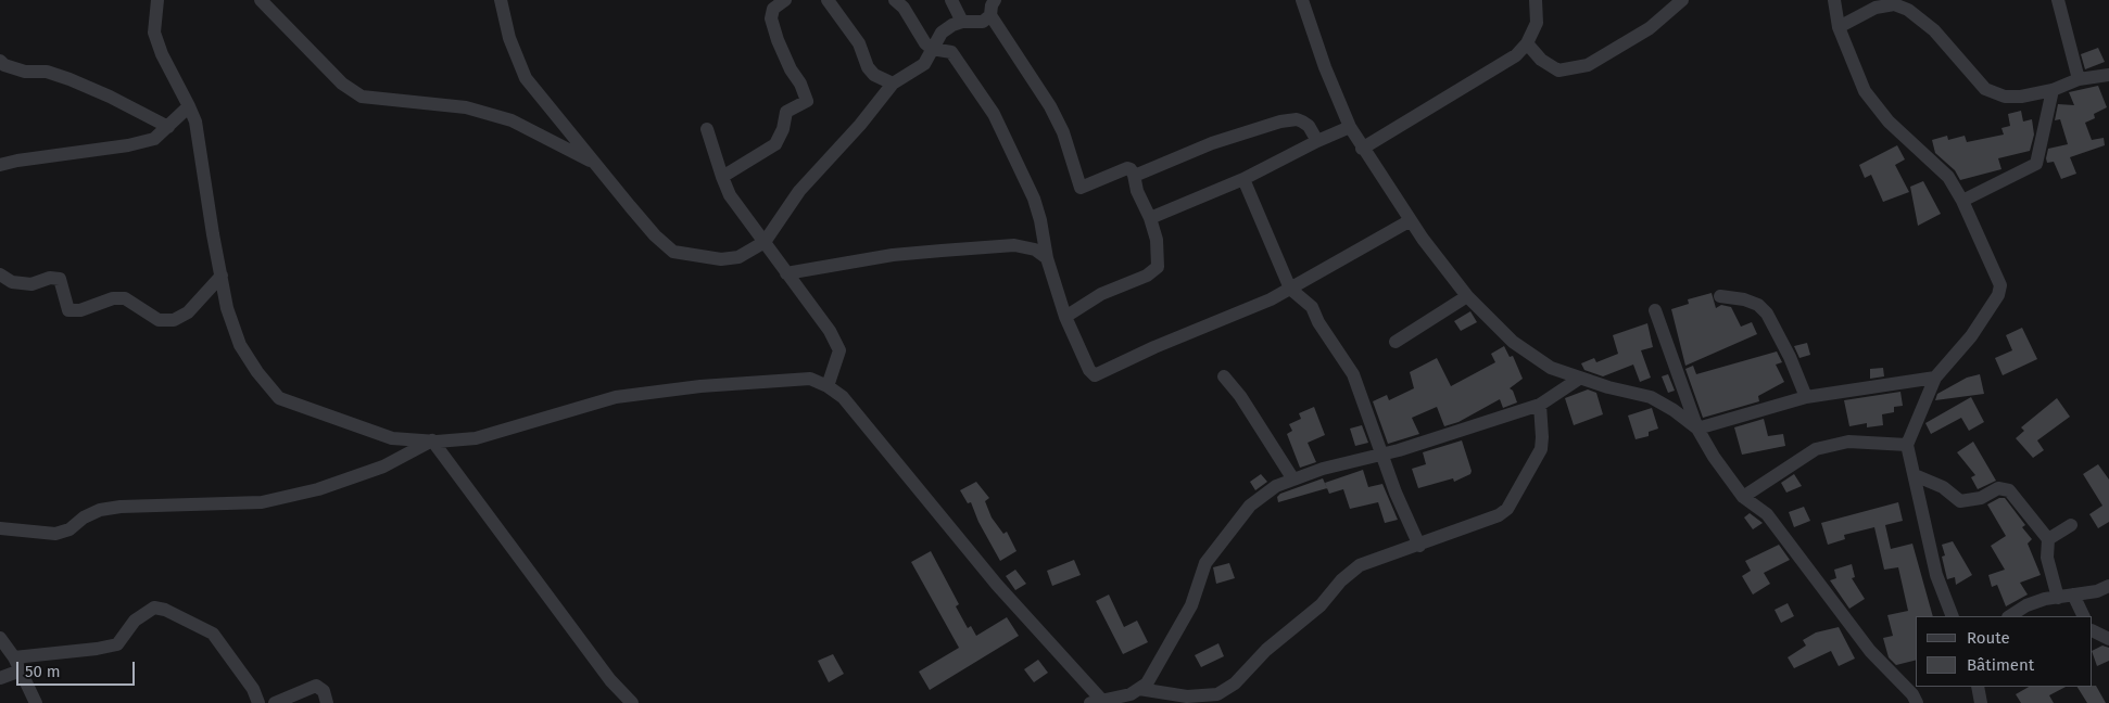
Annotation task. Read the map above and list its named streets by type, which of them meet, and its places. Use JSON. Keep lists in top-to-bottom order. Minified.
{"legend":["Route","Bâtiment"],"scale_bar":"50 m"}
